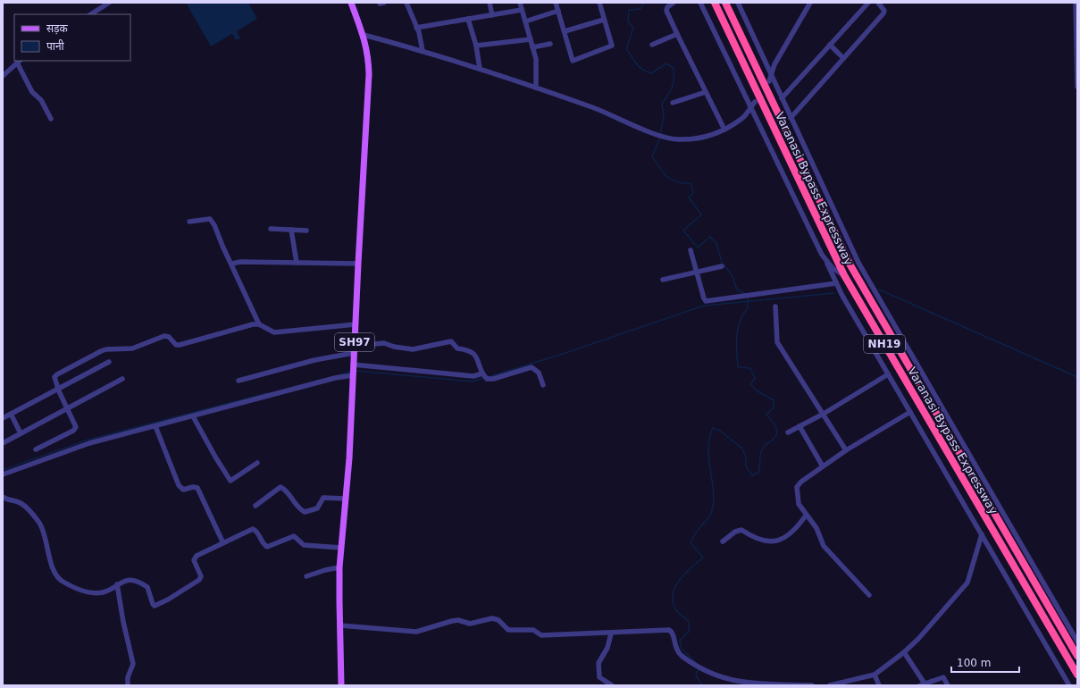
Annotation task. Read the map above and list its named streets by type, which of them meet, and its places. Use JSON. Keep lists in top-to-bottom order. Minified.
{"streets":{"highway":["Varanasi Bypass Expressway","NH19"],"main road":["SH97"]},"legend":["सड़क","पानी"],"scale_bar":"100 m"}
